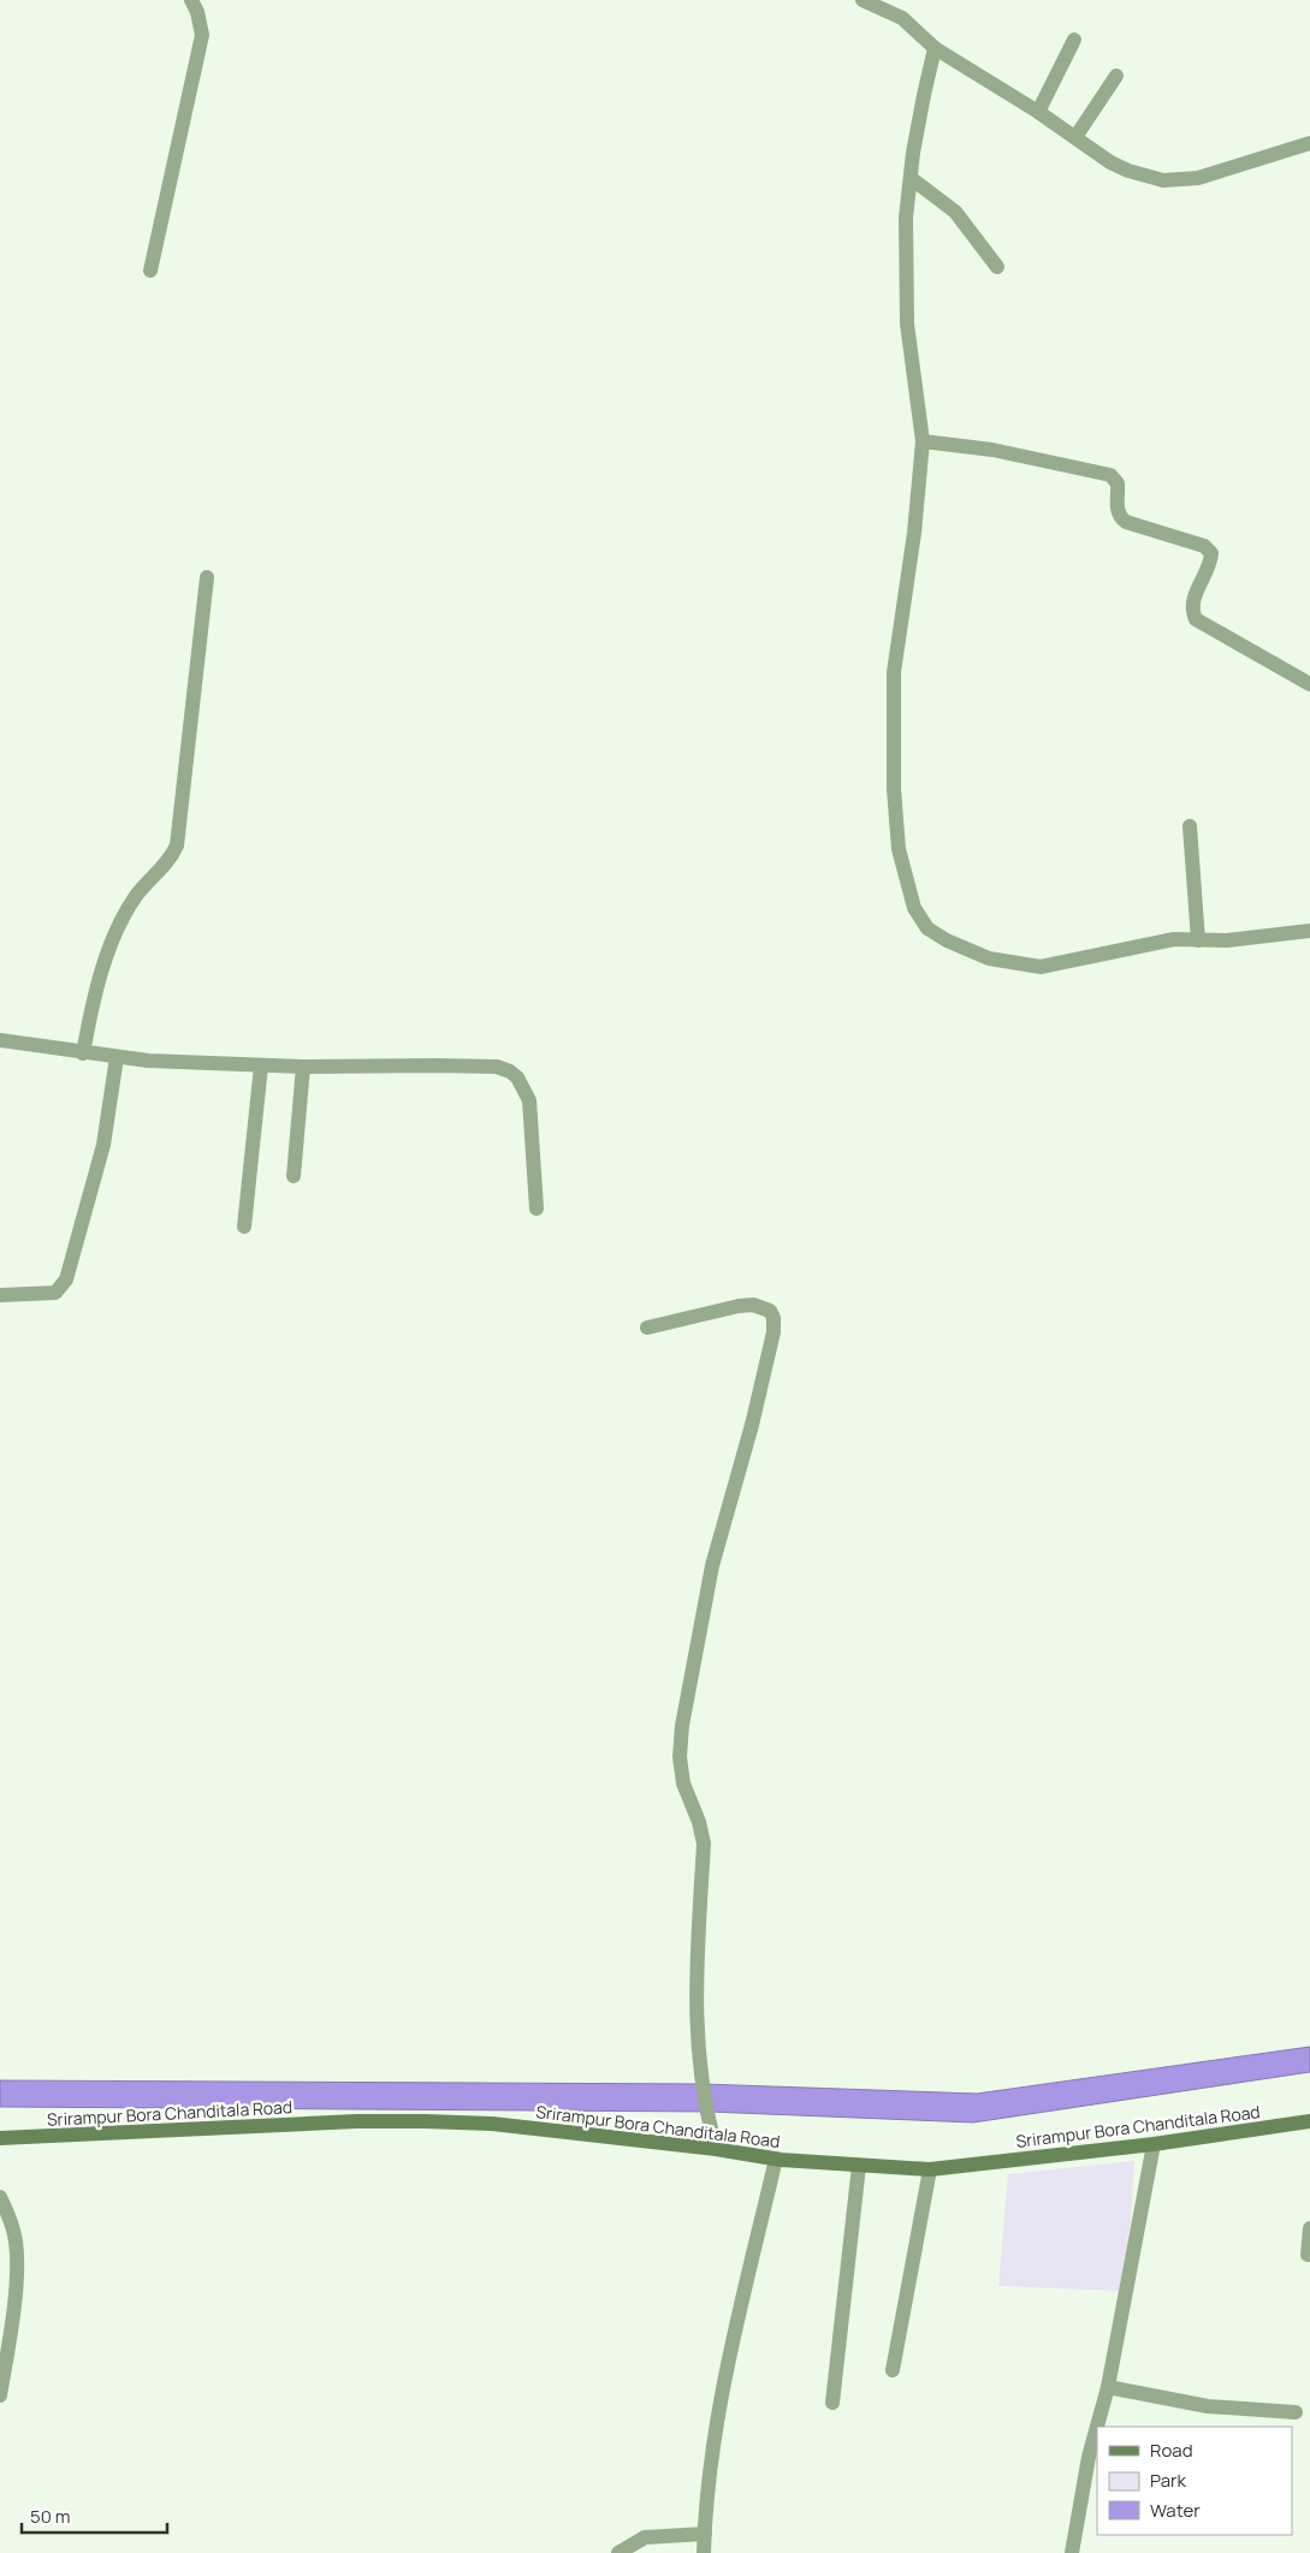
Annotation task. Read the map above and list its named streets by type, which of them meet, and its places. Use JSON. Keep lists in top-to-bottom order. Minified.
{"streets":{"street":["Srirampur Bora Chanditala Road"]},"legend":["Road","Park","Water"],"scale_bar":"50 m"}
